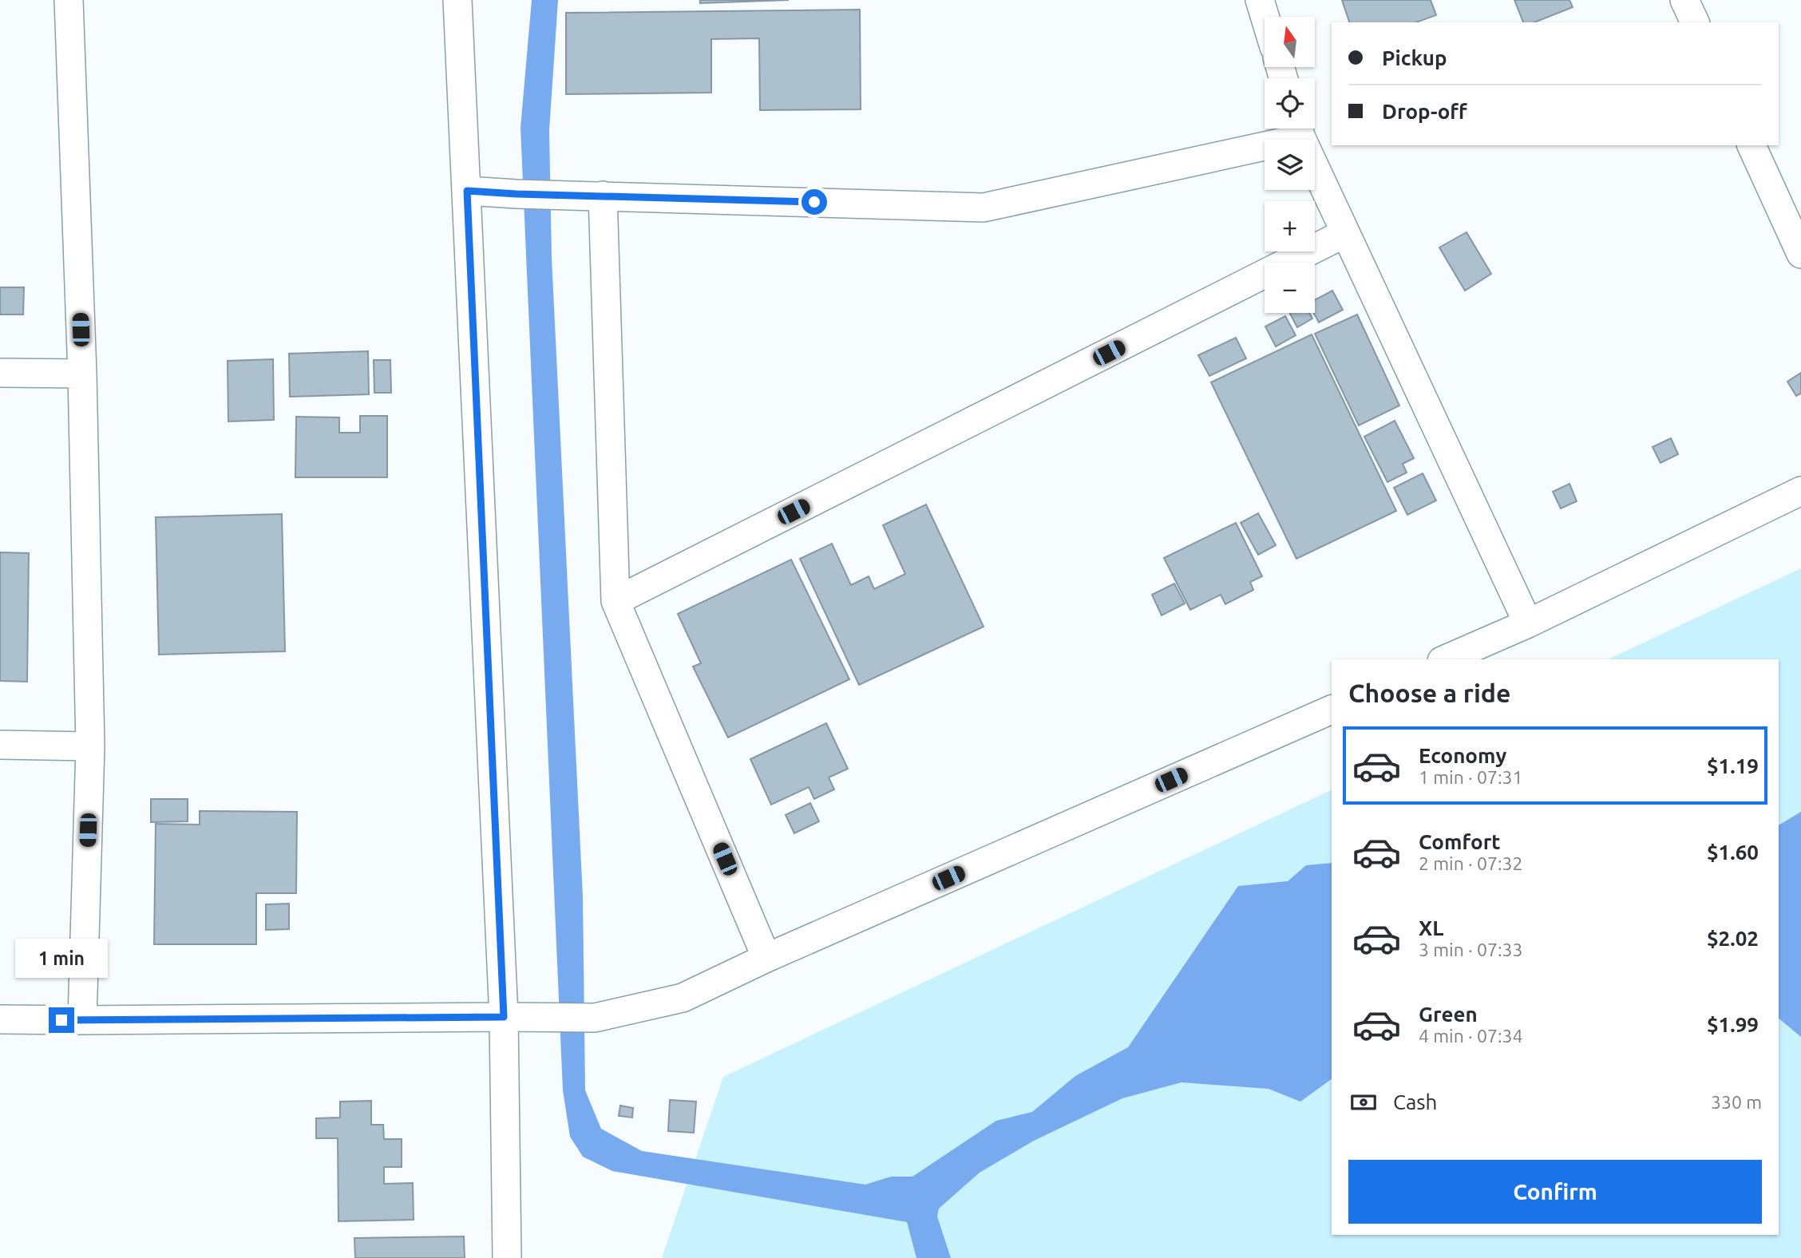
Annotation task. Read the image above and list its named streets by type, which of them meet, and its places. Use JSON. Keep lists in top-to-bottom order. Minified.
{"north":"top","page":{"map_buttons":["+","−"],"banner":["Pickup","Drop-off"],"heading":"Choose a ride","list":[{"name":"Economy","note":"1 min · 07:31","value":"$1.19"},{"name":"Comfort","note":"2 min · 07:32","value":"$1.60"},{"name":"XL","note":"3 min · 07:33","value":"$2.02"},{"name":"Green","note":"4 min · 07:34","value":"$1.99"}],"bubble":"1 min","pay":["Cash","330 m"],"buttons":"Confirm"}}
